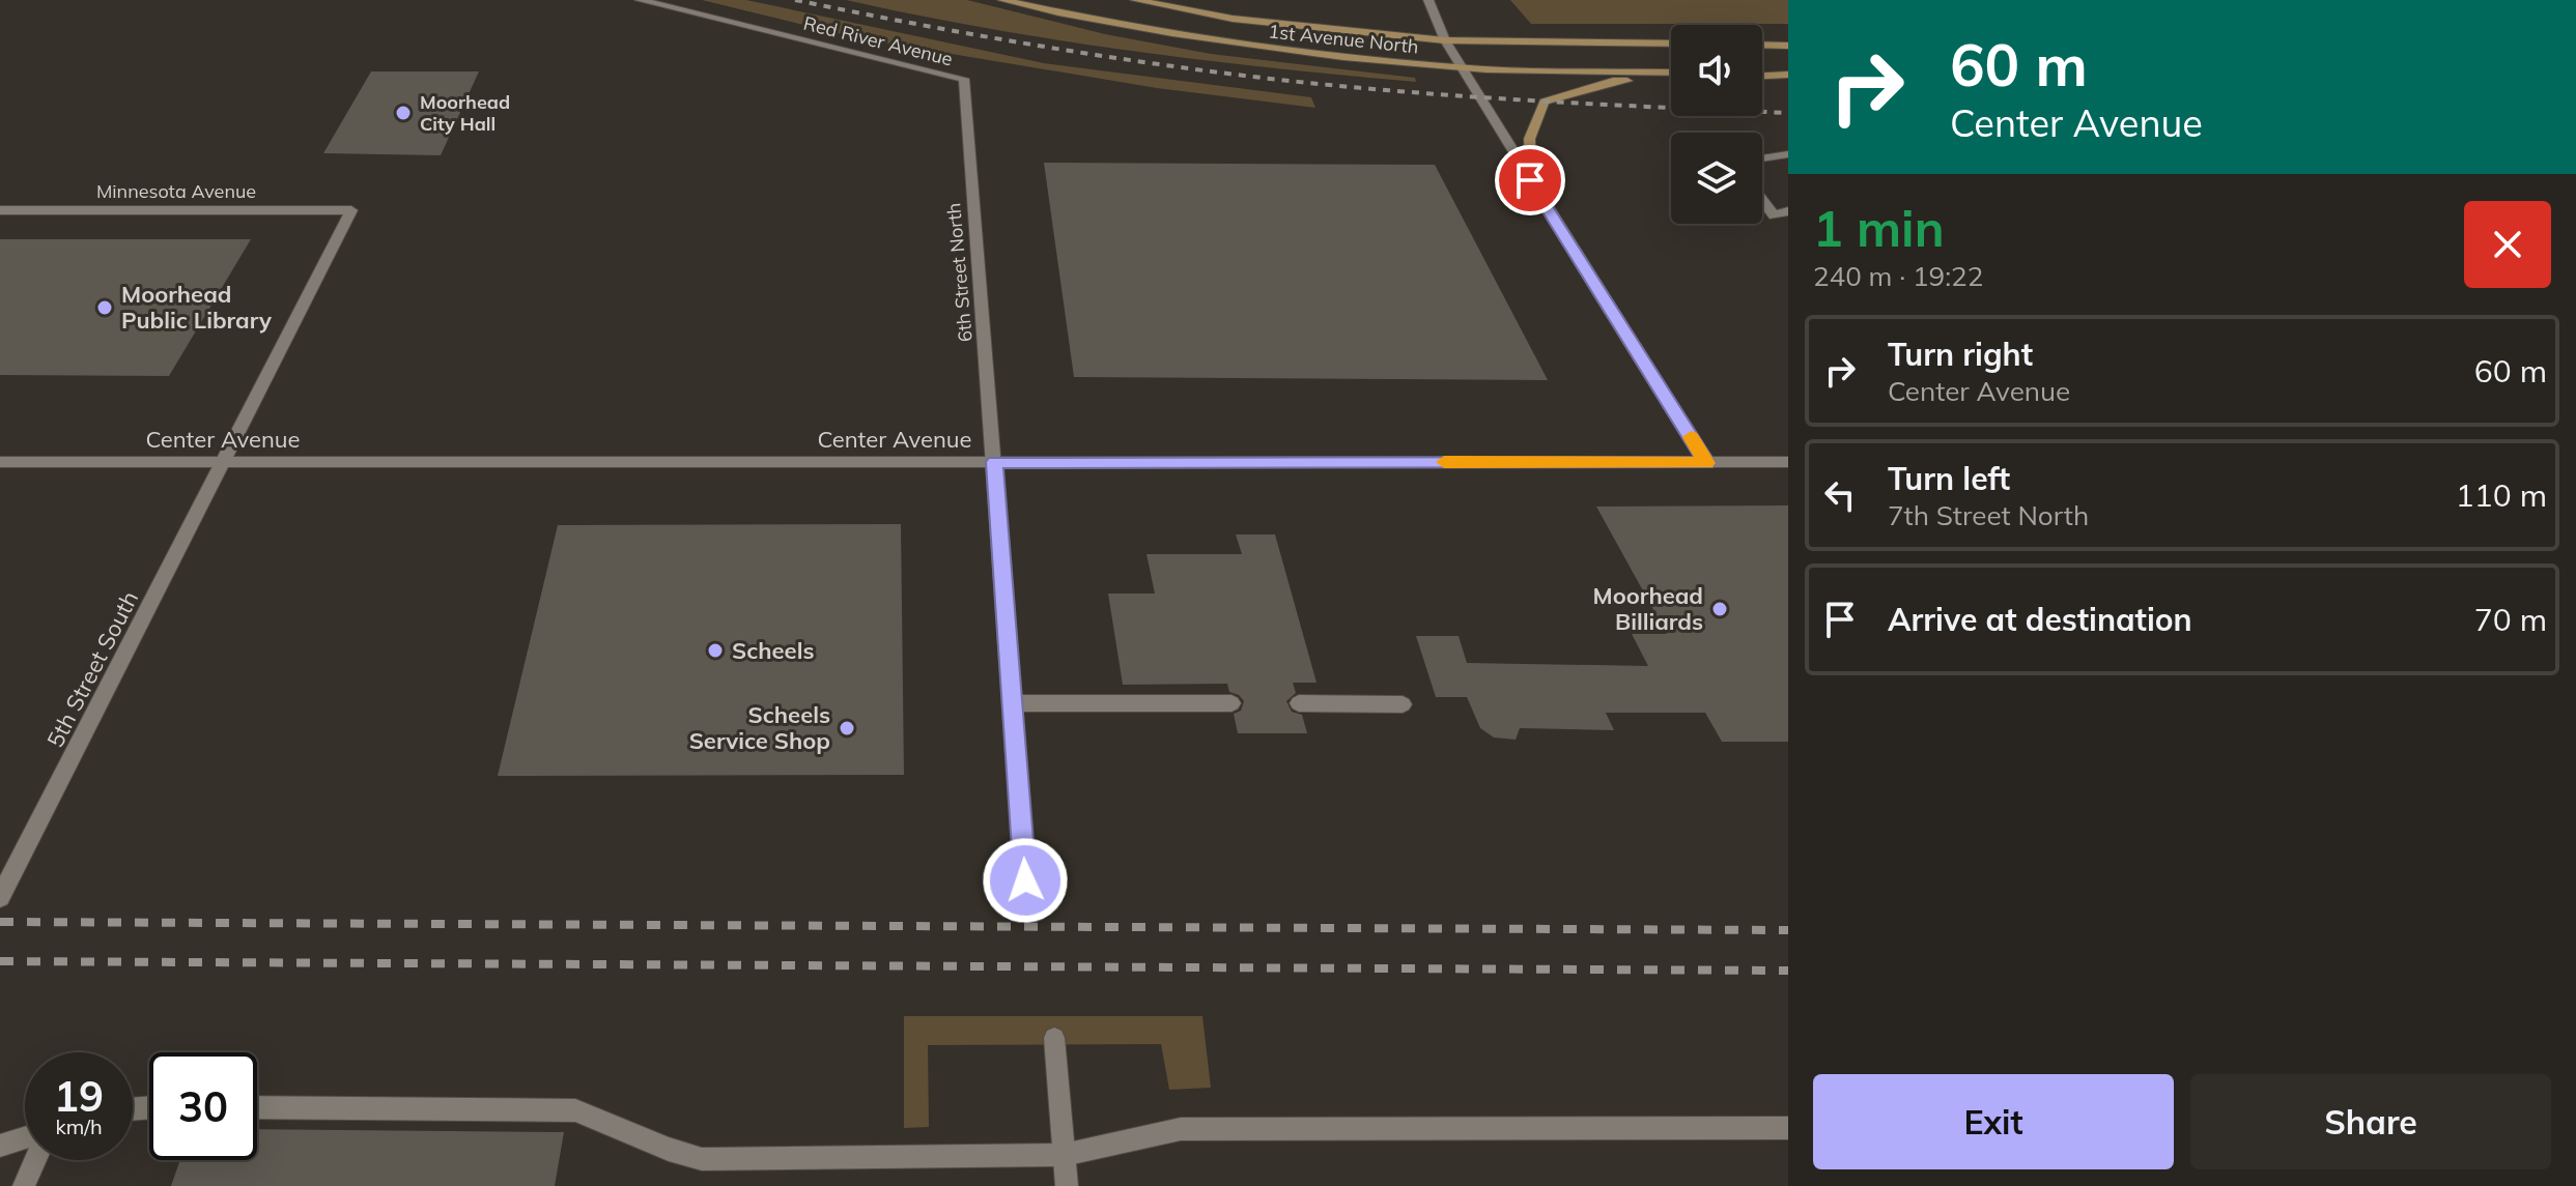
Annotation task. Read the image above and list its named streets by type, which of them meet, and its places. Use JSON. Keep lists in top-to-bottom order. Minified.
{"streets":{"main road":["1st Avenue North"],"street":["Red River Avenue","Minnesota Avenue","6th Street North","Center Avenue","5th Street South"]},"crossings":[["Red River Avenue","6th Street North"],["Minnesota Avenue","5th Street South"],["6th Street North","Center Avenue"],["Center Avenue","5th Street South"]],"places":["Moorhead City Hall","Moorhead Public Library","Moorhead Billiards","Scheels","Scheels Service Shop"],"page":{"turn":["60 m","Center Avenue"],"heading":["1 min","240 m · 19:22"],"list":[{"name":"Turn right","note":"Center Avenue","value":"60 m"},{"name":"Turn left","note":"7th Street North","value":"110 m"},{"name":"Arrive at destination","value":"70 m"}],"speed":"19 km/h","limit":"30","buttons":["Exit","Share"]}}
